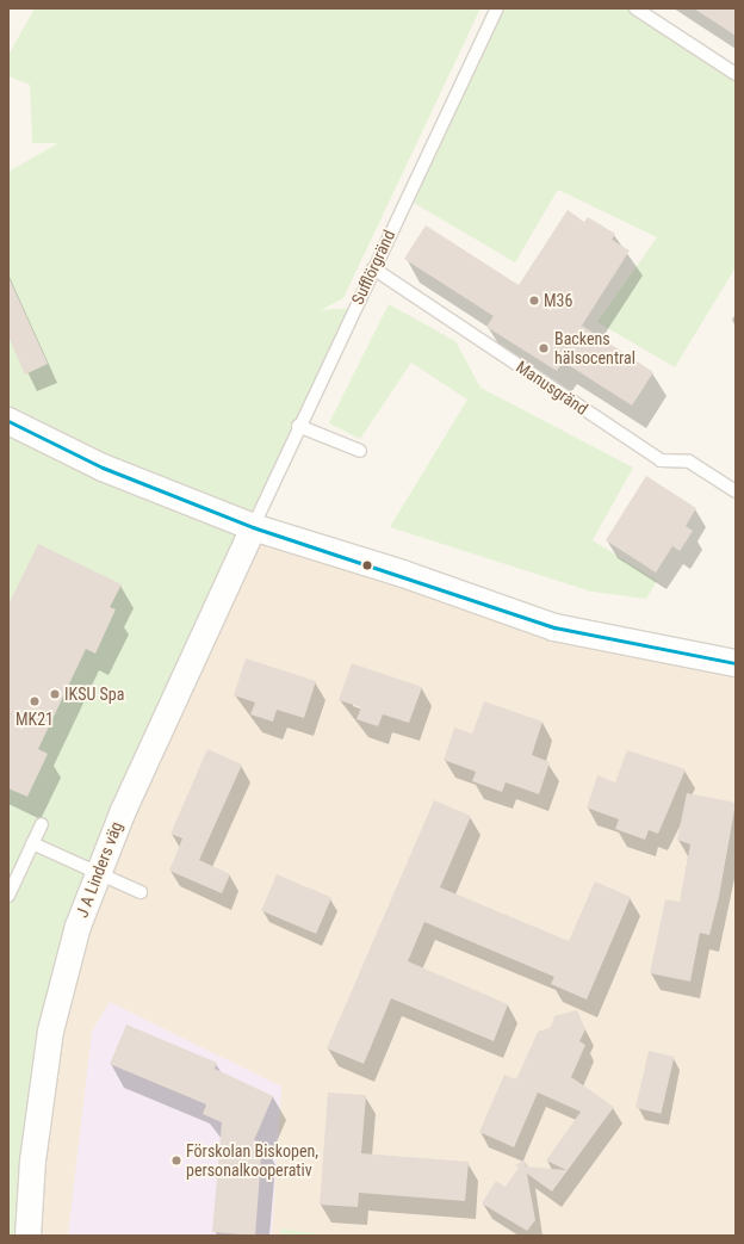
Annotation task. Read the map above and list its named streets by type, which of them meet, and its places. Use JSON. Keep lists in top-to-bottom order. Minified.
{"streets":{"street":["J A Linders väg"],"lane":["Sufflörgränd","Manusgränd"]},"crossings":[["Sufflörgränd","Manusgränd"],["Sufflörgränd","J A Linders väg"]],"places":["M36","Backens hälsocentral","IKSU Spa","MK21","Förskolan Biskopen, personalkooperativ"]}
